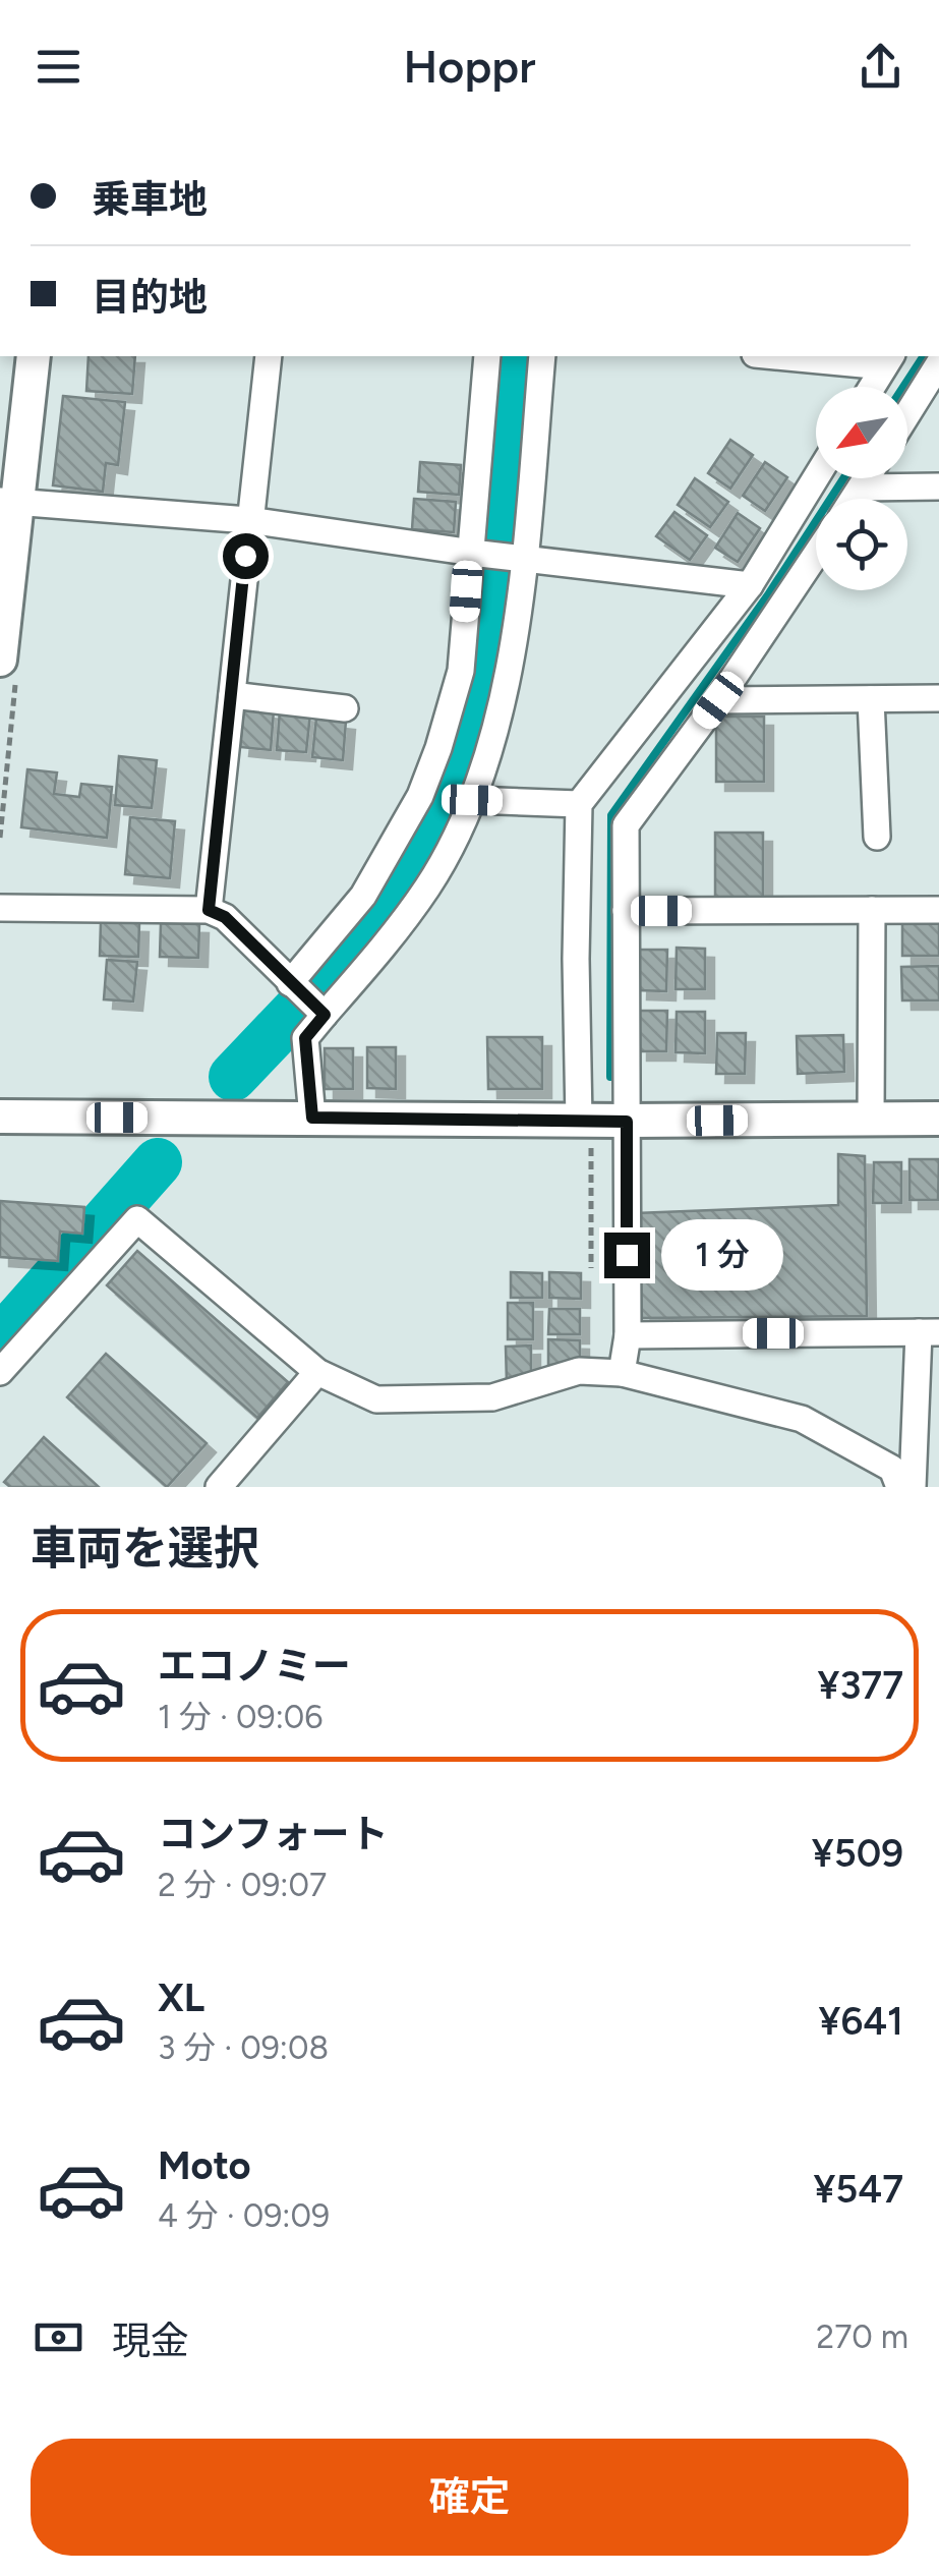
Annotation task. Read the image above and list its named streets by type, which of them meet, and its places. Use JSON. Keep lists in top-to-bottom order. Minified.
{"north":"bottom left","page":{"header":"Hoppr","banner":["乗車地","目的地"],"bubble":"1 分","heading":"車両を選択","list":[{"name":"エコノミー","note":"1 分 · 09:06","value":"¥377"},{"name":"コンフォート","note":"2 分 · 09:07","value":"¥509"},{"name":"XL","note":"3 分 · 09:08","value":"¥641"},{"name":"Moto","note":"4 分 · 09:09","value":"¥547"}],"pay":["現金","270 m"],"buttons":"確定"}}
